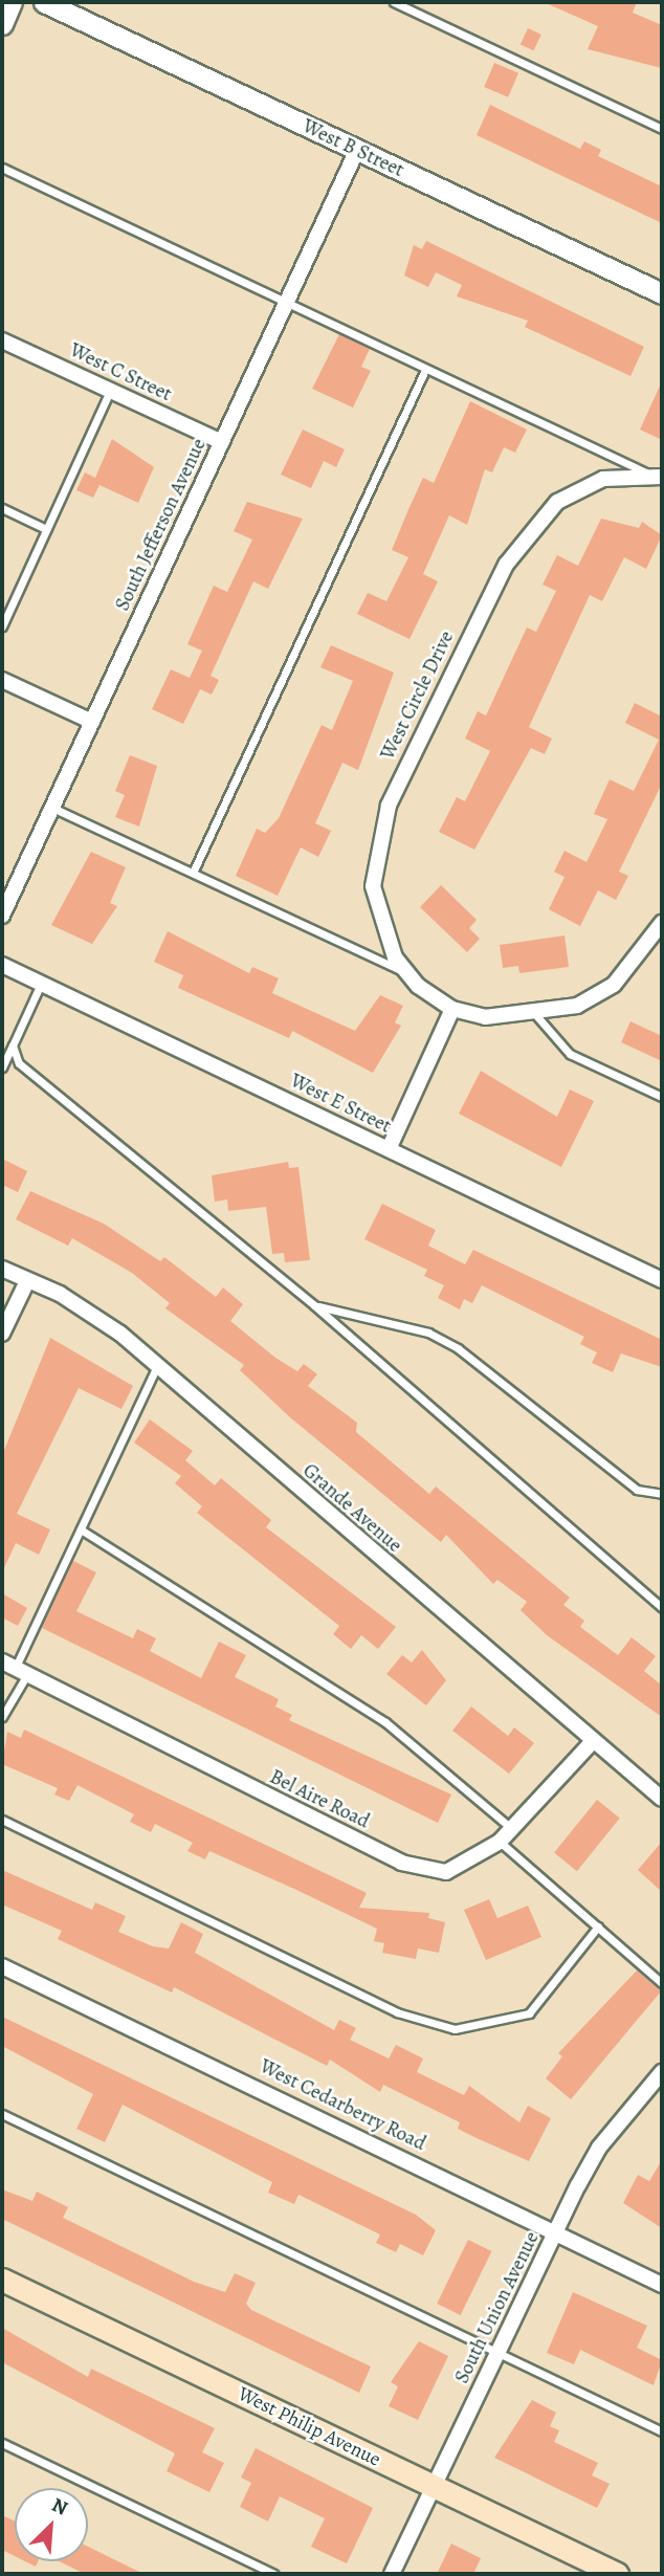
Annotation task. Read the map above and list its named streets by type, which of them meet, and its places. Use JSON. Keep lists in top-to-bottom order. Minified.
{"streets":{"main road":["West Philip Avenue"],"street":["West B Street","West C Street","South Jefferson Avenue","West Circle Drive","West E Street","Grande Avenue","Bel Aire Road","West Cedarberry Road","South Union Avenue"]},"crossings":[["West B Street","South Jefferson Avenue"],["West C Street","South Jefferson Avenue"],["Grande Avenue","Bel Aire Road"],["West Cedarberry Road","South Union Avenue"],["South Union Avenue","West Philip Avenue"]],"north":"top right"}
